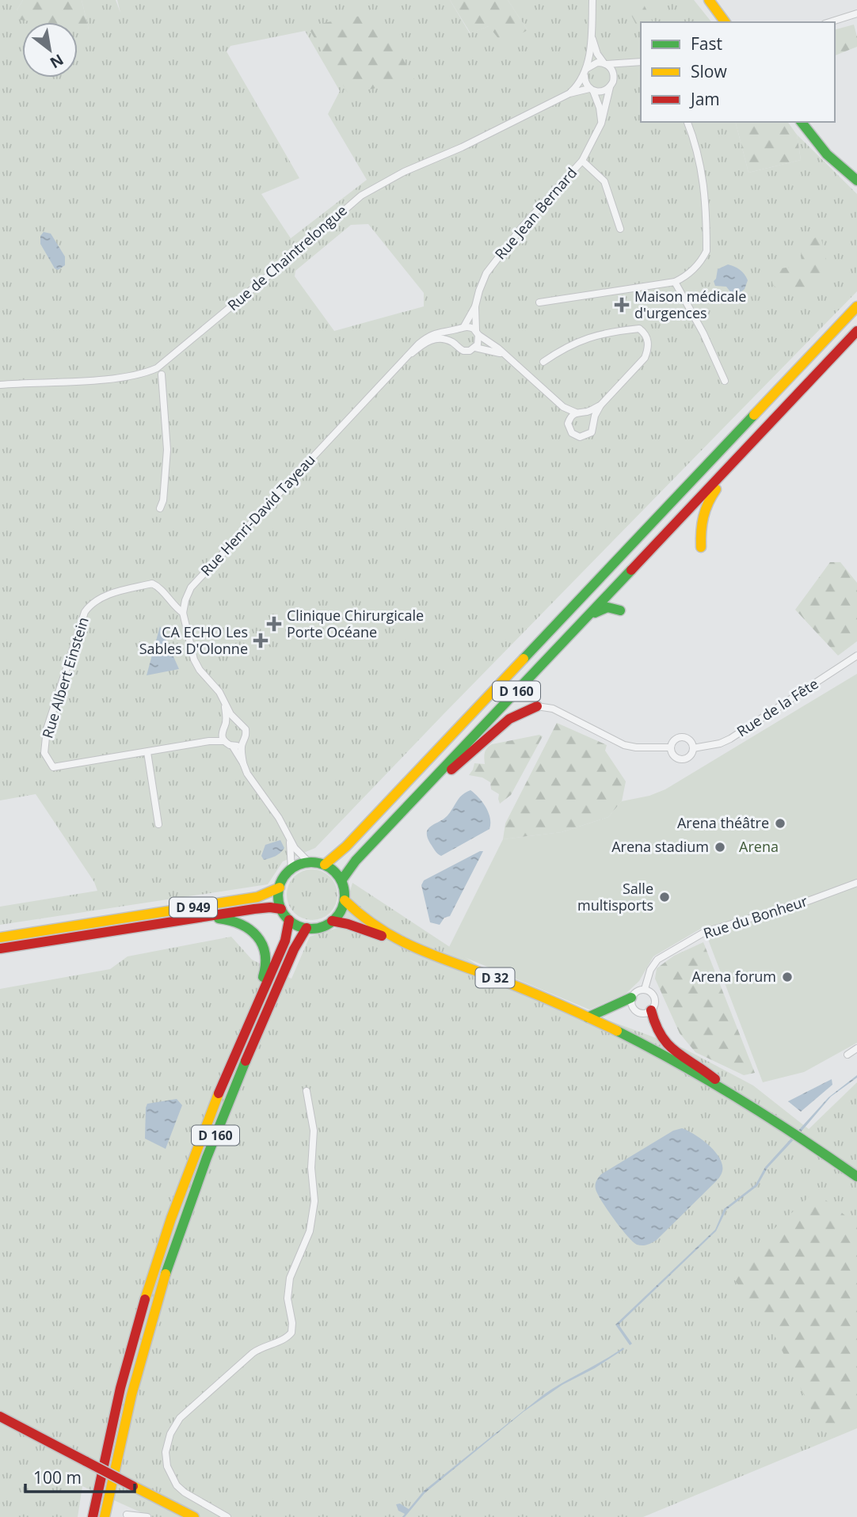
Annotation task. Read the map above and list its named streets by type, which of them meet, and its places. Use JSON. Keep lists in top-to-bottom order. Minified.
{"streets":{"main road":["D 160","D 949","D 32"],"street":["Rue Jean Bernard","Rue de Chaintrelongue","Rue Henri-David Tayeau","Rue Albert Einstein","Rue de la Fête","Rue du Bonheur"]},"crossings":[["Rue Jean Bernard","Rue de Chaintrelongue"],["Rue Henri-David Tayeau","Rue Albert Einstein"],["D 160","D 949"],["D 160","D 32"],["D 949","D 32"]],"parks":["Arena"],"places":{"health":["Maison médicale d'urgences","Clinique Chirurgicale Porte Océane","CA ECHO Les Sables D'Olonne"],"other":["Arena théâtre","Arena stadium","Salle multisports","Arena forum"]},"legend":["Fast","Slow","Jam"],"scale_bar":"100 m","north":"bottom right"}
